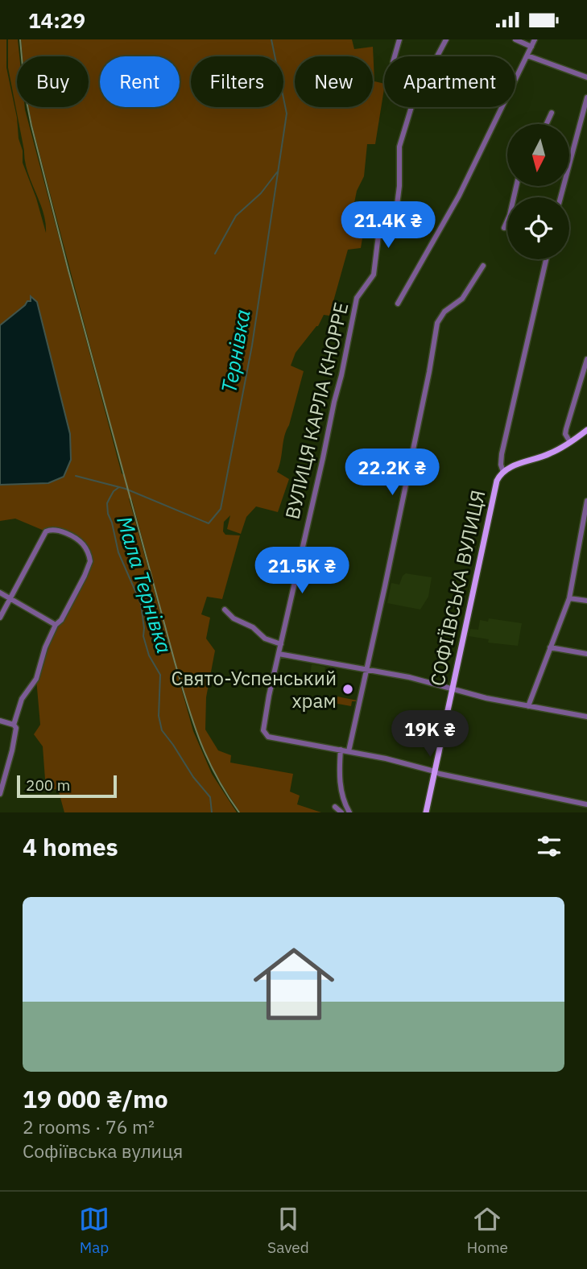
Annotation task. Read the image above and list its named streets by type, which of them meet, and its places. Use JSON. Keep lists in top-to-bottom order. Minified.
{"streets":{"main road":["СОФІЇВСЬКА ВУЛИЦЯ"],"street":["ВУЛИЦЯ КАРЛА КНОРРЕ"]},"water":["Тернівка","Мала Тернівка"],"places":["Свято-Успенський храм"],"scale_bar":"200 m","north":"bottom","page":{"status":"14:29","chip":["Buy","Rent","Filters","New","Apartment"],"price":["21.4K ₴","22.2K ₴","21.5K ₴","19K ₴"],"scale":"200 m","heading":"4 homes","list":[{"name":"19 000 ₴/mo","note":"2 rooms · 76 m² · Софіївська вулиця"}],"tabs":["Map","Saved","Home"]}}
